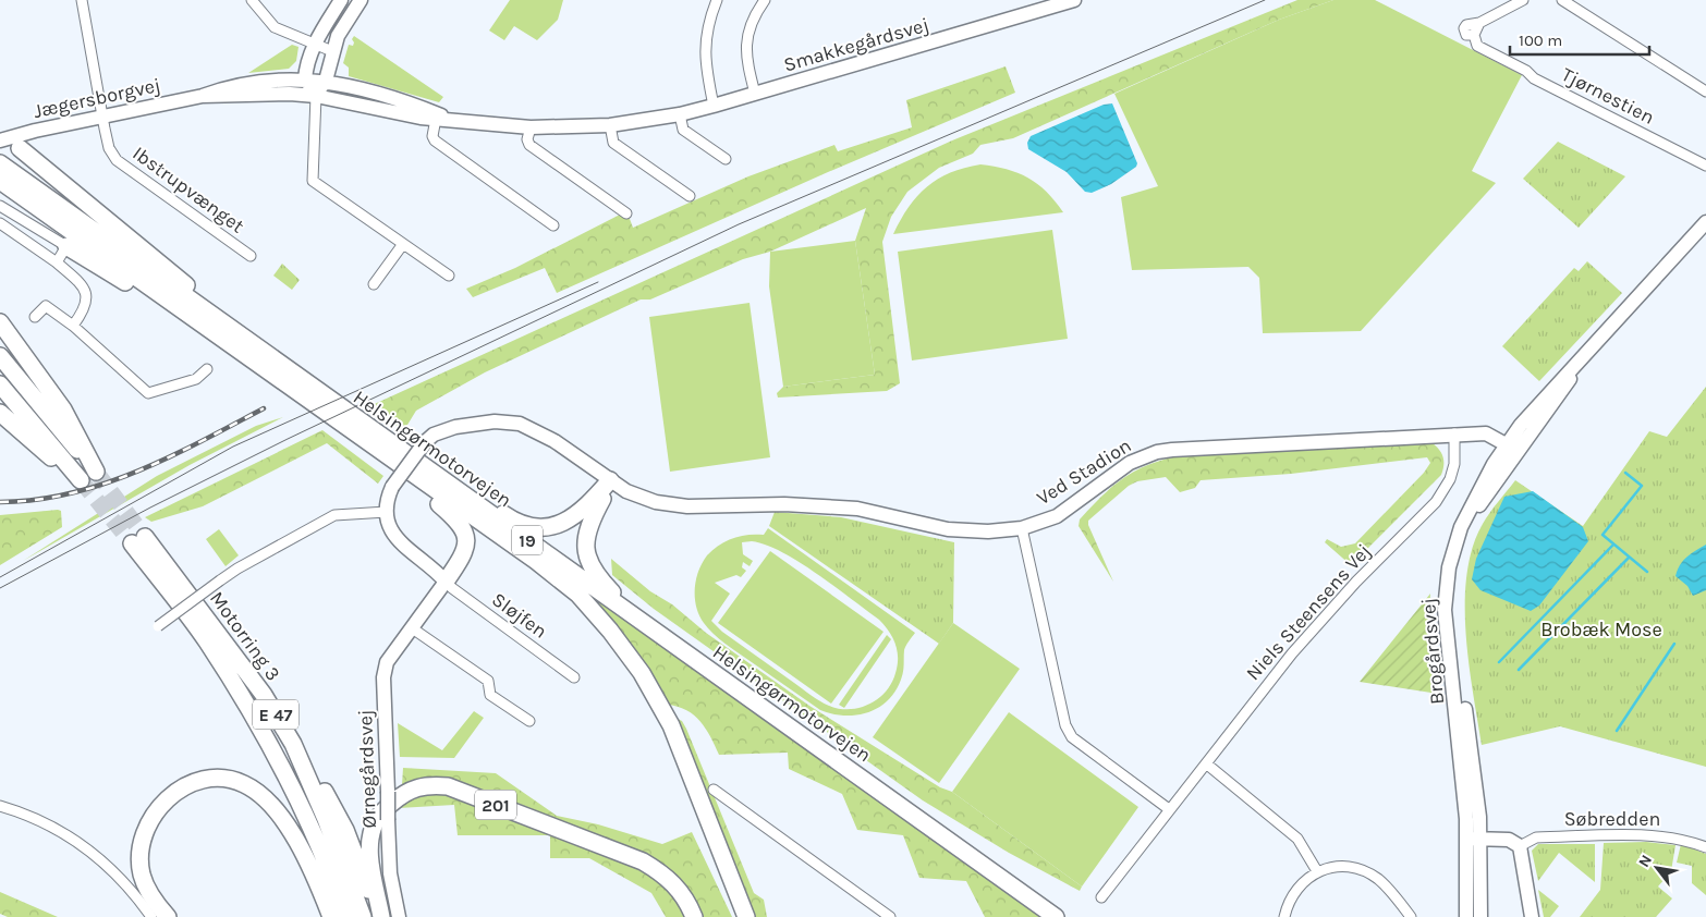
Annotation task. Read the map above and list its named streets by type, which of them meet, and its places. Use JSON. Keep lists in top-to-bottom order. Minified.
{"streets":{"highway":["Helsingørmotorvejen","19","Motorring 3","E 47","201"],"street":["Smakkegårdsvej","Tjørnestien","Jægersborgvej","Ibstrupvænget","Ved Stadion","Niels Steensens Vej","Sløjfen","Brogårdsvej","Ørnegårdsvej","Søbredden"]},"crossings":[["Smakkegårdsvej","Jægersborgvej"],["Jægersborgvej","Ibstrupvænget"],["Ved Stadion","Niels Steensens Vej"],["Ved Stadion","Brogårdsvej"],["Sløjfen","Ørnegårdsvej"]],"parks":["Brobæk Mose"],"scale_bar":"100 m","north":"top left"}
